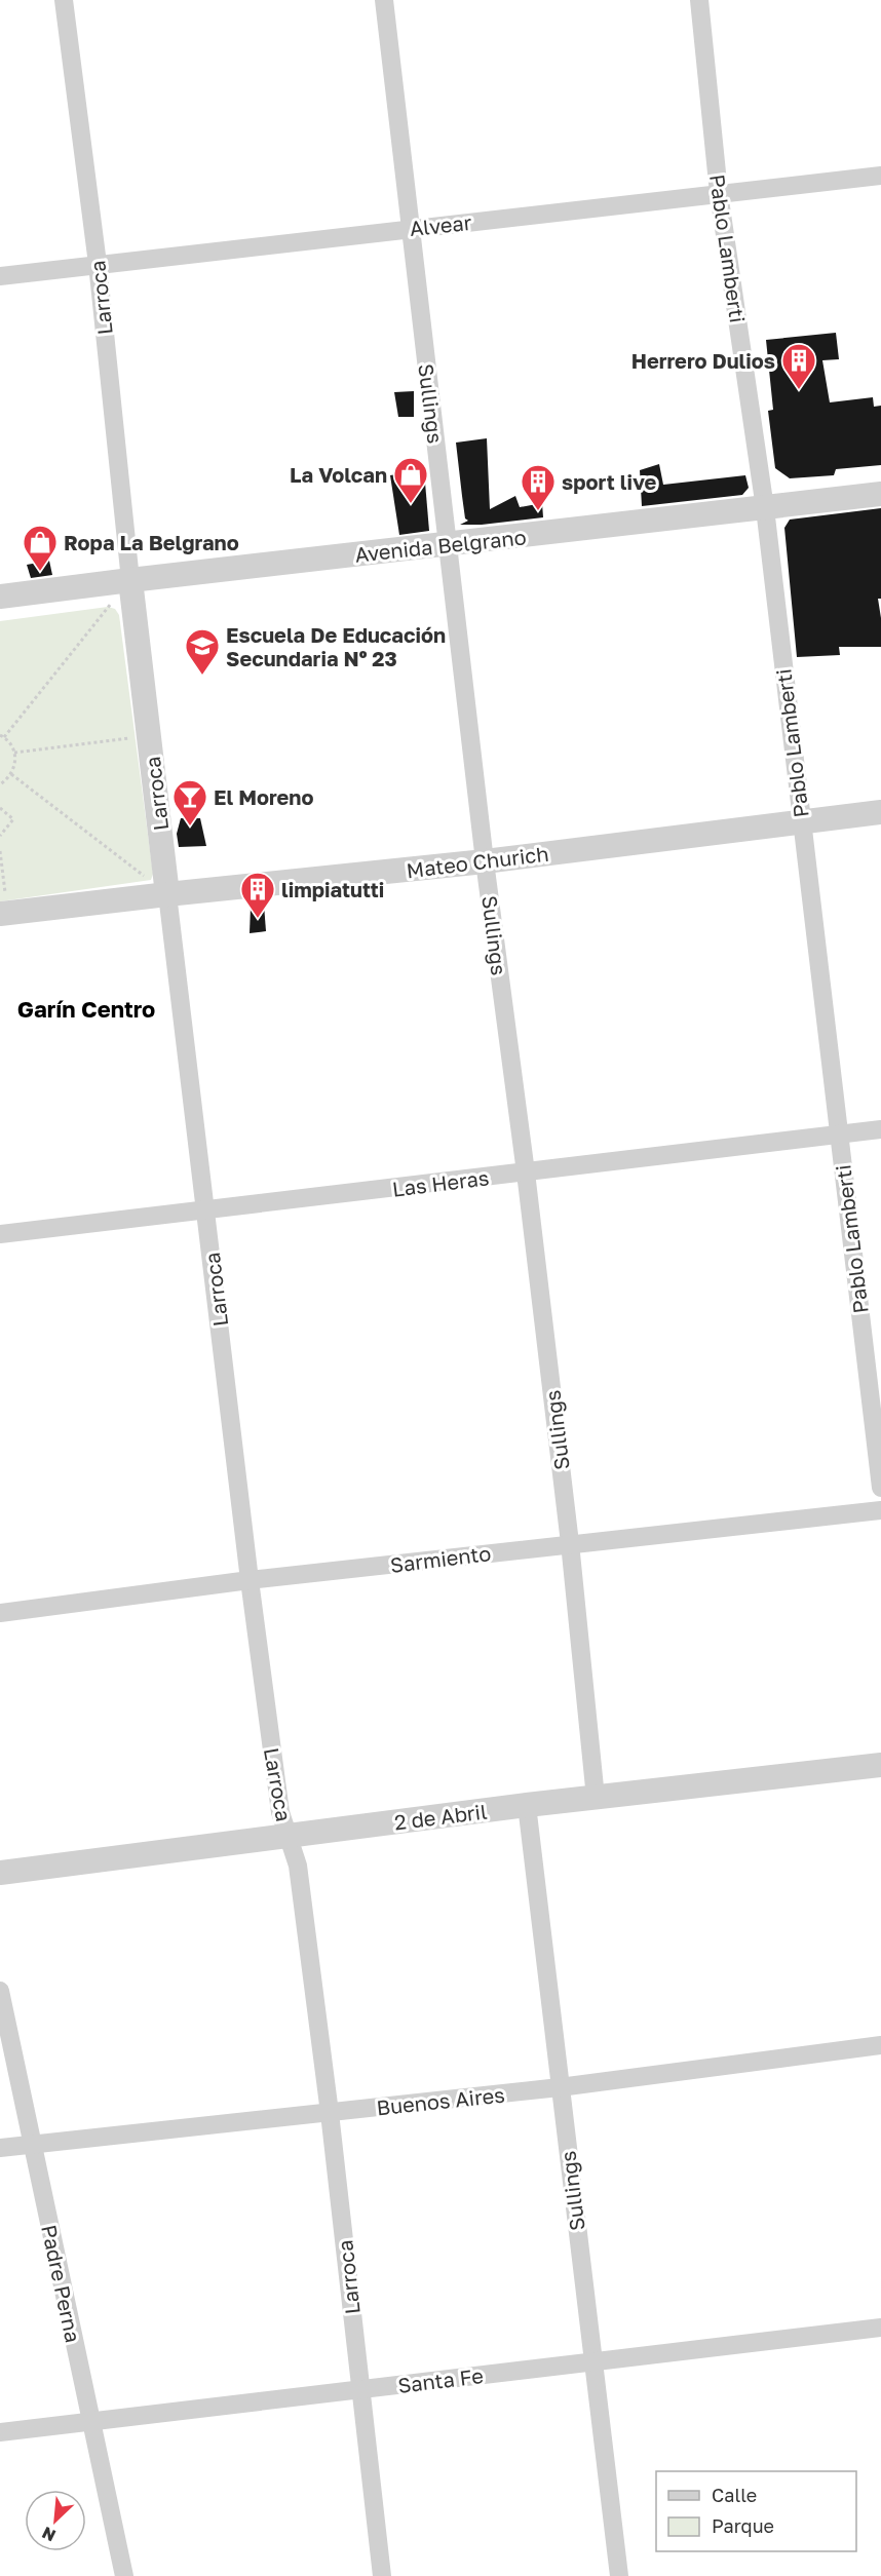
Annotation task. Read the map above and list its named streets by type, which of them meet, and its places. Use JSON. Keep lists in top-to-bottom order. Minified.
{"streets":{"street":["Alvear","Pablo Lamberti","Larroca","Sullings","Avenida Belgrano","Mateo Churich","Las Heras","Sarmiento","2 de Abril","Buenos Aires","Padre Perna","Santa Fe"]},"crossings":[["Alvear","Pablo Lamberti"],["Alvear","Larroca"],["Alvear","Sullings"],["Pablo Lamberti","Avenida Belgrano"],["Pablo Lamberti","Mateo Churich"],["Pablo Lamberti","Las Heras"],["Larroca","Avenida Belgrano"],["Larroca","Mateo Churich"],["Larroca","Las Heras"],["Larroca","Sarmiento"],["Larroca","2 de Abril"],["Larroca","Buenos Aires"],["Larroca","Santa Fe"],["Sullings","Avenida Belgrano"],["Sullings","Mateo Churich"],["Sullings","Las Heras"],["Sullings","Sarmiento"],["Sullings","2 de Abril"],["Sullings","Buenos Aires"],["Sullings","Santa Fe"],["Buenos Aires","Padre Perna"],["Padre Perna","Santa Fe"]],"districts":["Garín Centro"],"places":{"building":["Herrero Dulios","sport live","limpiatutti"],"shop":["La Volcan","Ropa La Belgrano"],"school or university":["Escuela De Educación Secundaria Nº 23"],"bar":["El Moreno"]},"legend":["Calle","Parque"],"north":"bottom left"}
